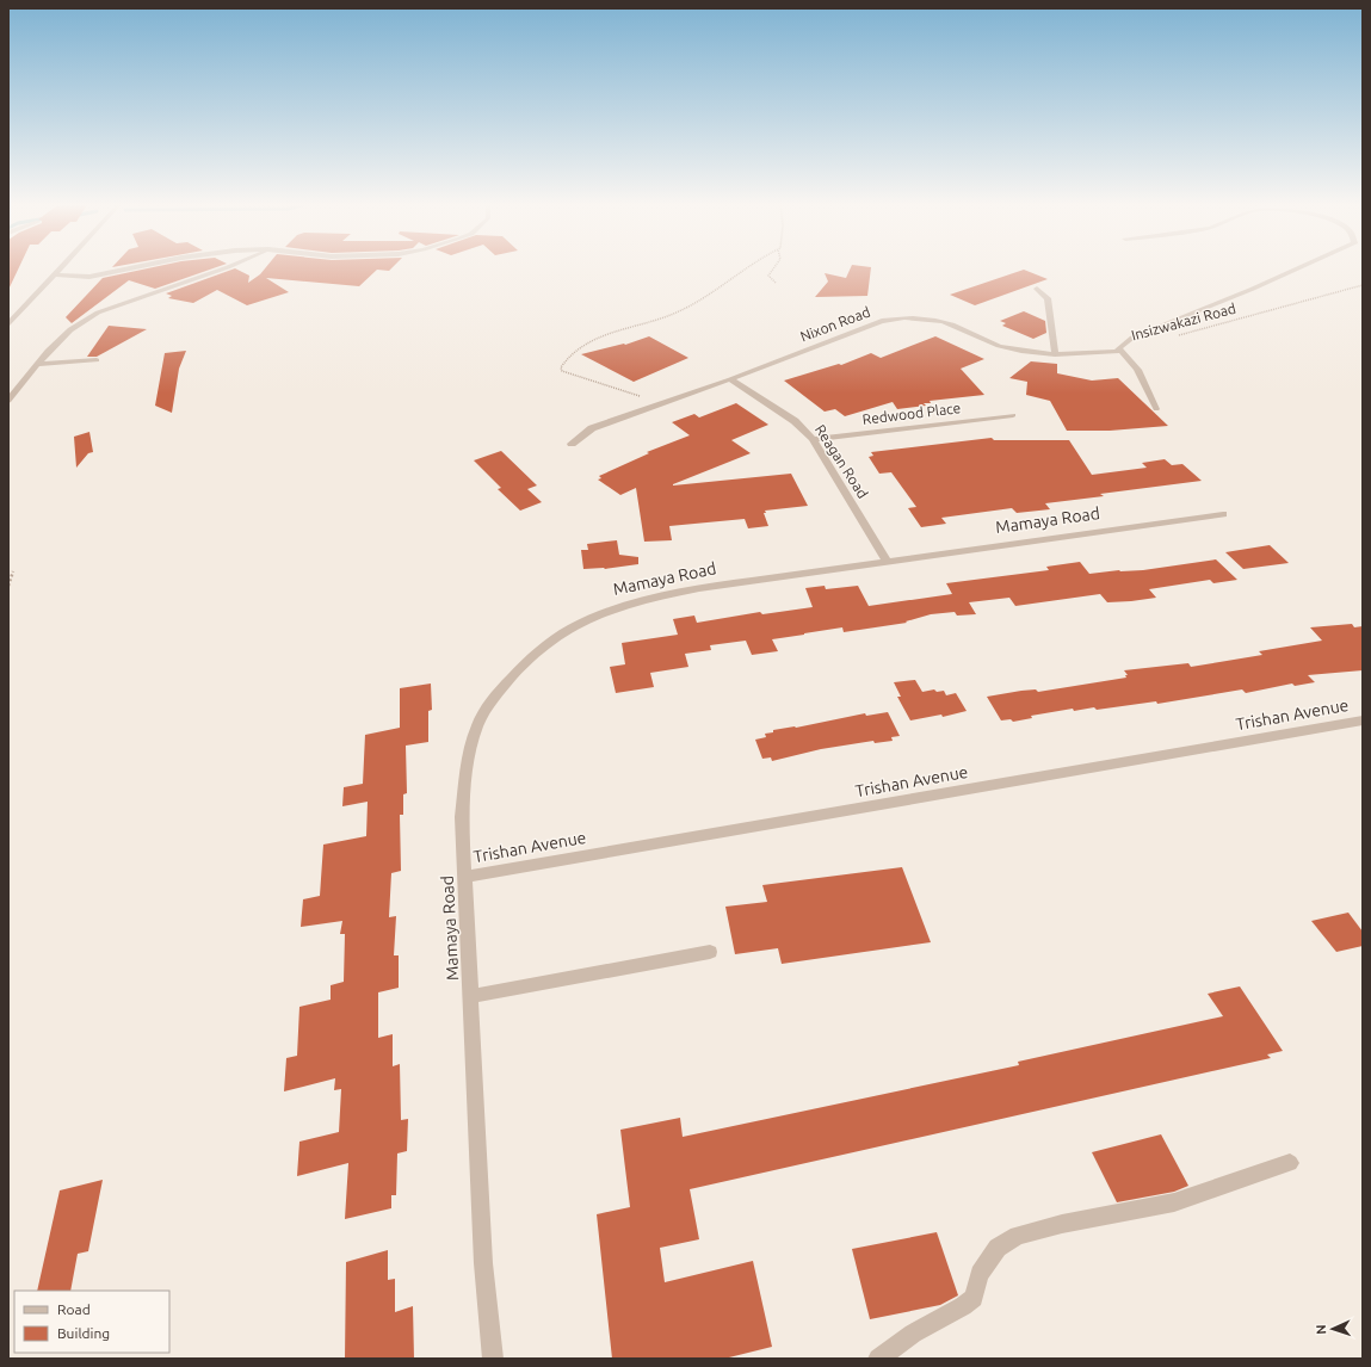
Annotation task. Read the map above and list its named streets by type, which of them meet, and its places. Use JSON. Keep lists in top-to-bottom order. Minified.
{"streets":{"street":["Nixon Road","Redwood Place","Reagan Road","Mamaya Road","Trishan Avenue"],"path":["Insizwakazi Road"]},"crossings":[["Nixon Road","Reagan Road"],["Redwood Place","Reagan Road"],["Reagan Road","Mamaya Road"],["Mamaya Road","Trishan Avenue"]],"legend":["Road","Building"],"north":"left"}
